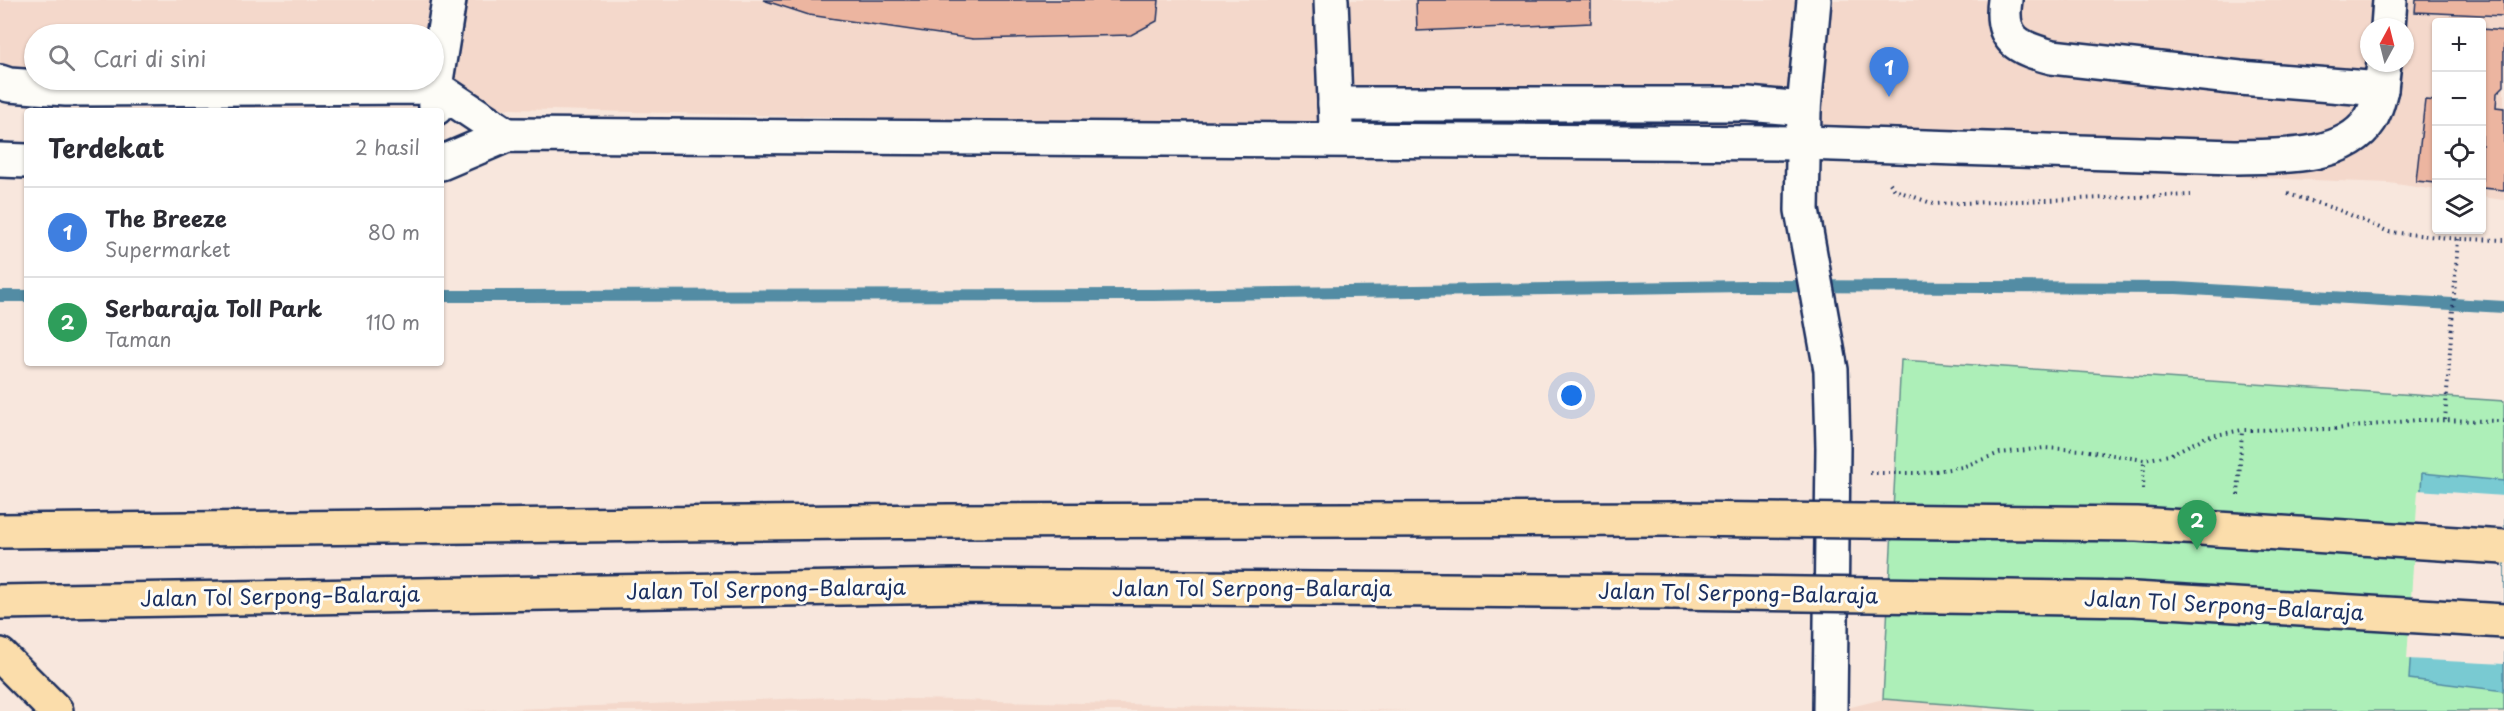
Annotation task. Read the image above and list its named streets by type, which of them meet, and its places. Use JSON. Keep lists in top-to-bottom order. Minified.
{"streets":{"main road":["Jalan Tol Serpong–Balaraja"]},"north":"top","page":{"map_buttons":["+","−"],"search":"Cari di sini","pins":["1","2"],"heading":["Terdekat","2 hasil"],"list":[{"mark":"1","name":"The Breeze","note":"Supermarket","value":"80 m"},{"mark":"2","name":"Serbaraja Toll Park","note":"Taman","value":"110 m"}]}}
